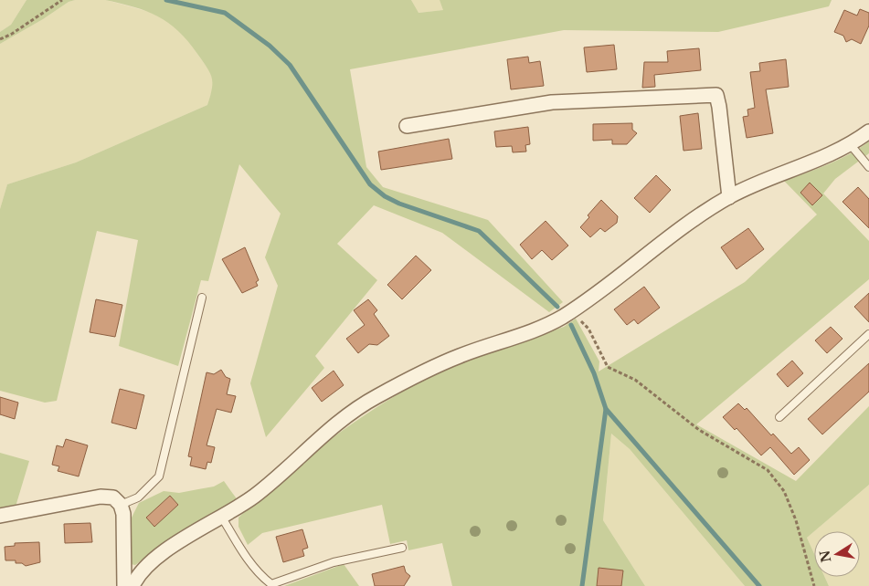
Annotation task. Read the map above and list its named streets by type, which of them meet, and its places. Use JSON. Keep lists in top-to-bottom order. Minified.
{"north":"left"}
